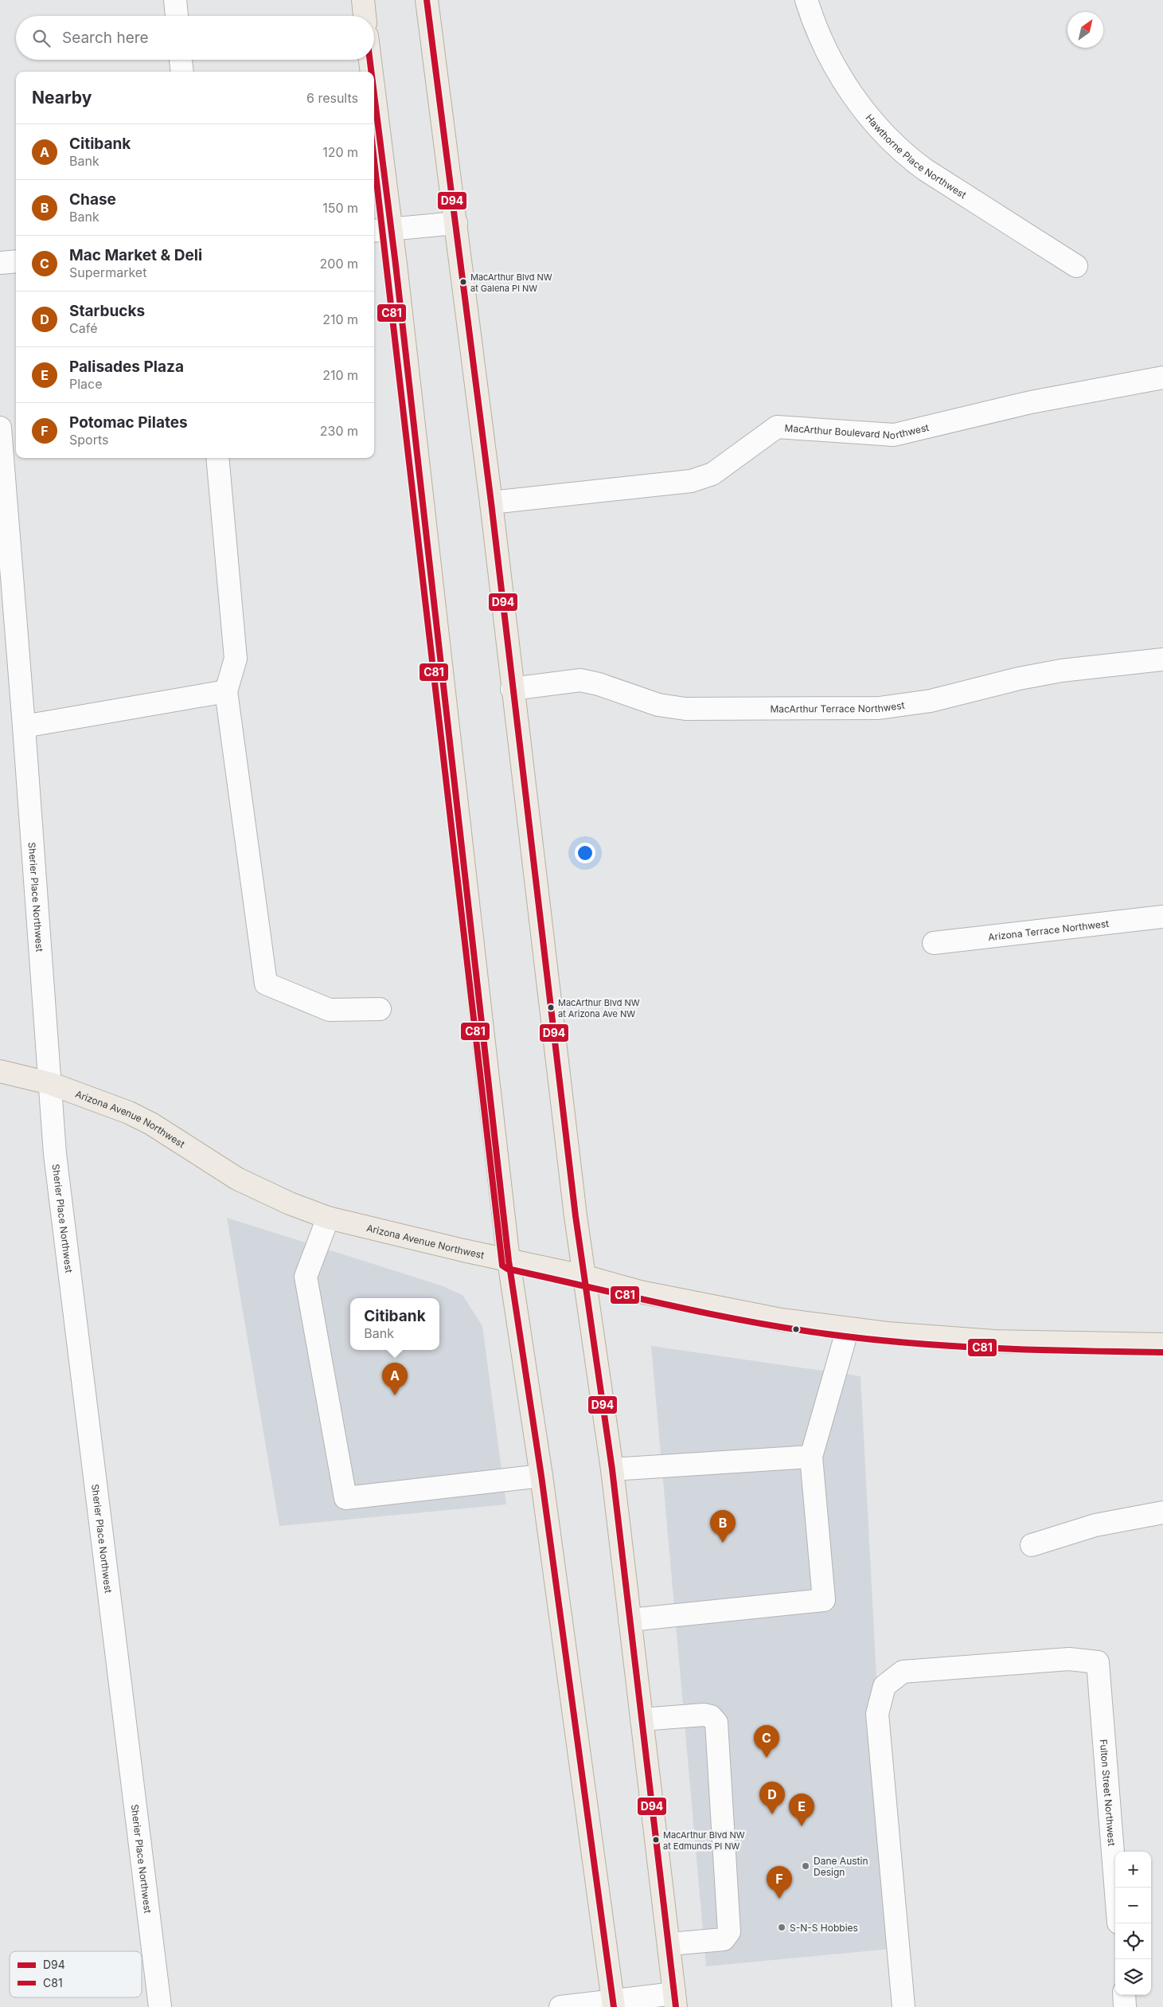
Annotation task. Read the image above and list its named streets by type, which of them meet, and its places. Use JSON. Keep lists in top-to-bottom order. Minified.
{"streets":{"main road":["Arizona Avenue Northwest"],"street":["Hawthorne Place Northwest","MacArthur Boulevard Northwest","MacArthur Terrace Northwest","Sherier Place Northwest","Arizona Terrace Northwest","Fulton Street Northwest"]},"crossings":[["Sherier Place Northwest","Arizona Avenue Northwest"]],"places":["MacArthur Blvd NW at Galena Pl NW","MacArthur Blvd NW at Arizona Ave NW","MacArthur Blvd NW at Edmunds Pl NW","Dane Austin Design","S-N-S Hobbies"],"lines":["transit line D94","transit line C81"],"legend":["D94","C81"],"north":"top right","page":{"search":"Search here","heading":["Nearby","6 results"],"list":[{"mark":"A","name":"Citibank","note":"Bank","value":"120 m"},{"mark":"B","name":"Chase","note":"Bank","value":"150 m"},{"mark":"C","name":"Mac Market & Deli","note":"Supermarket","value":"200 m"},{"mark":"D","name":"Starbucks","note":"Café","value":"210 m"},{"mark":"E","name":"Palisades Plaza","note":"Place","value":"210 m"},{"mark":"F","name":"Potomac Pilates","note":"Sports","value":"230 m"}],"popup":["Citibank","Bank"],"pins":["A","B","C","D","E","F"],"map_buttons":["+","−"]}}
